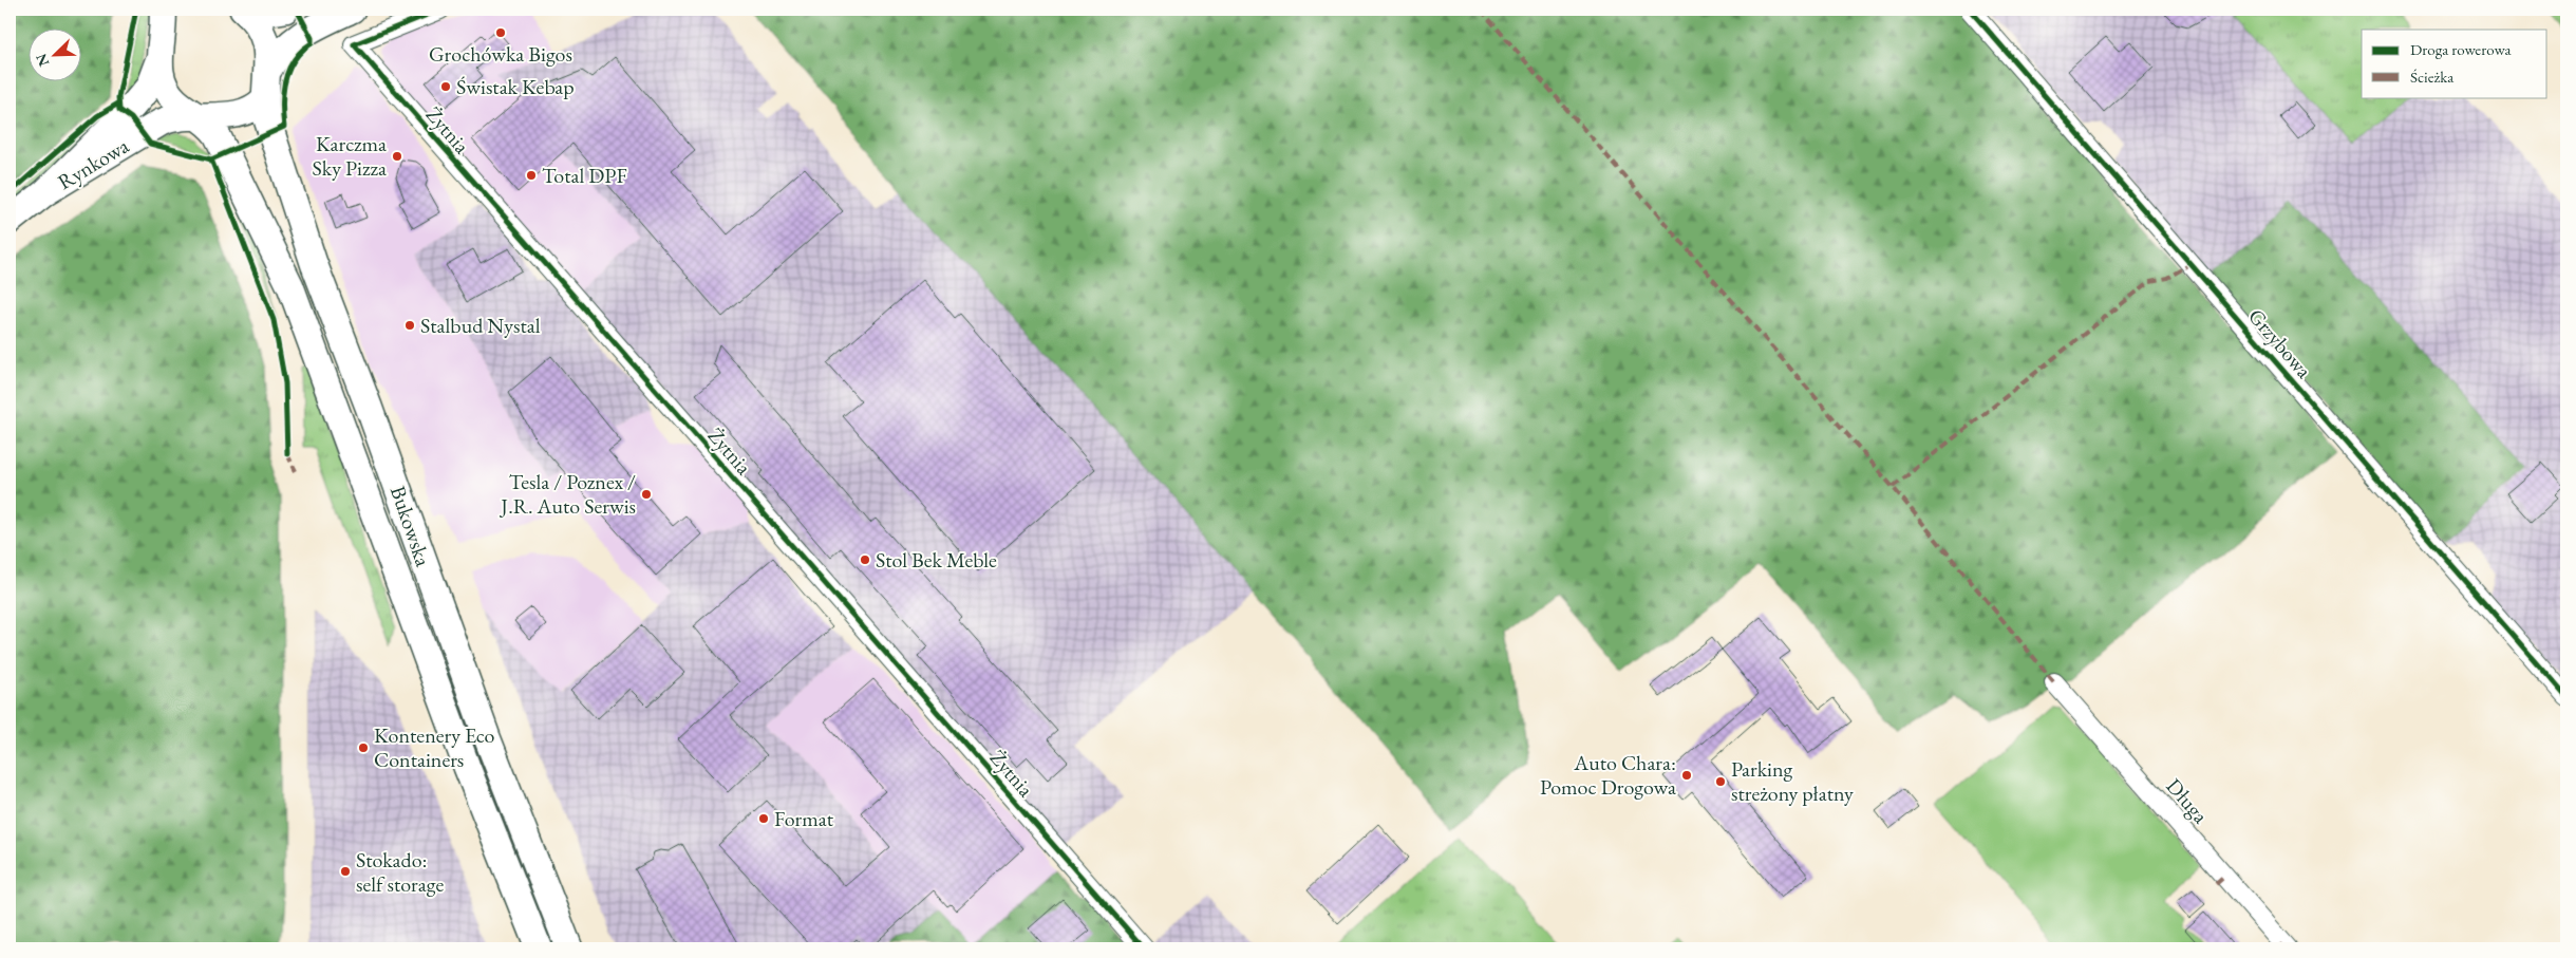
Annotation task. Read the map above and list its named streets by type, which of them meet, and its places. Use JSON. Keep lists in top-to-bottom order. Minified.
{"streets":{"main road":["Rynkowa","Bukowska"],"street":["Żytnia","Grzybowa","Długa"]},"crossings":[["Rynkowa","Bukowska"]],"places":["Grochówka Bigos","Świstak Kebap","Karczma Sky Pizza","Total DPF","Stalbud Nystal","Tesla / Poznex / J.R. Auto Serwis","Stol Bek Meble","Kontenery Eco Containers","Auto Chara: Pomoc Drogowa","Parking streżony płatny","Format","Stokado: self storage"],"legend":["Droga rowerowa","Ścieżka"],"north":"bottom left"}
